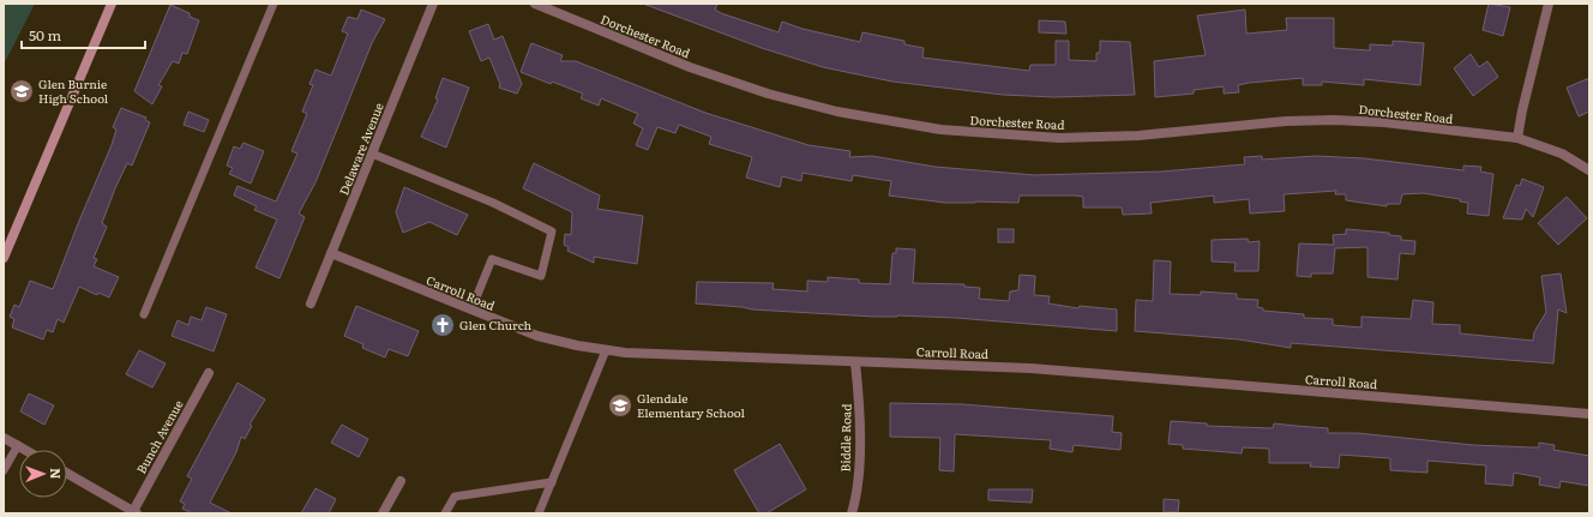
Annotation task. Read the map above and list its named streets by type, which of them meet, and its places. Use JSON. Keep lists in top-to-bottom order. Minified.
{"streets":{"street":["Dorchester Road","Delaware Avenue","Carroll Road","Bunch Avenue","Biddle Road"]},"crossings":[["Delaware Avenue","Carroll Road"],["Carroll Road","Biddle Road"]],"places":{"school or university":["Glen Burnie High School","Glendale Elementary School"],"church":["Glen Church"]},"scale_bar":"50 m","north":"right"}
